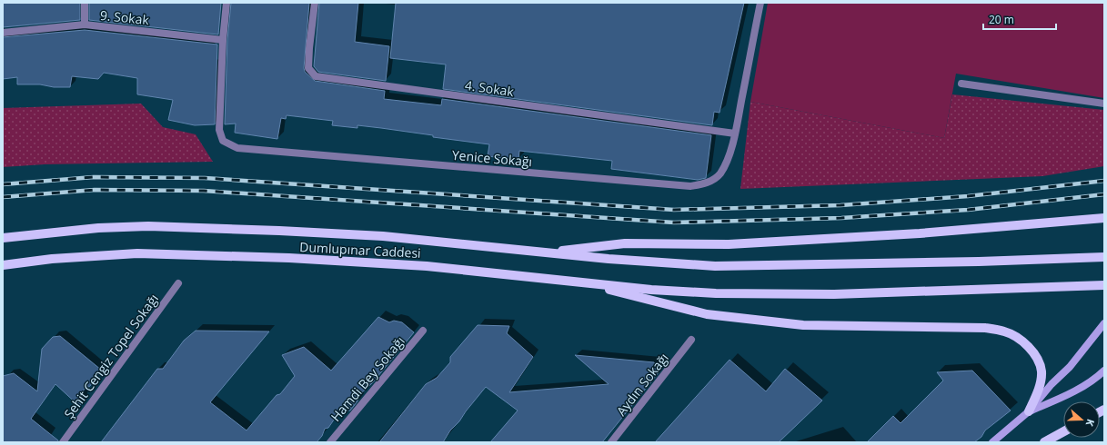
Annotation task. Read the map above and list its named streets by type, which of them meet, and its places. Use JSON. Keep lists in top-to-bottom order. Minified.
{"streets":{"main road":["Dumlupınar Caddesi"],"street":["9. Sokak","4. Sokak","Yenice Sokağı","Şehit Cengiz Topel Sokağı","Hamdi Bey Sokağı","Aydın Sokağı"]},"crossings":[["9. Sokak","Yenice Sokağı"],["4. Sokak","Yenice Sokağı"]],"scale_bar":"20 m","north":"right"}
